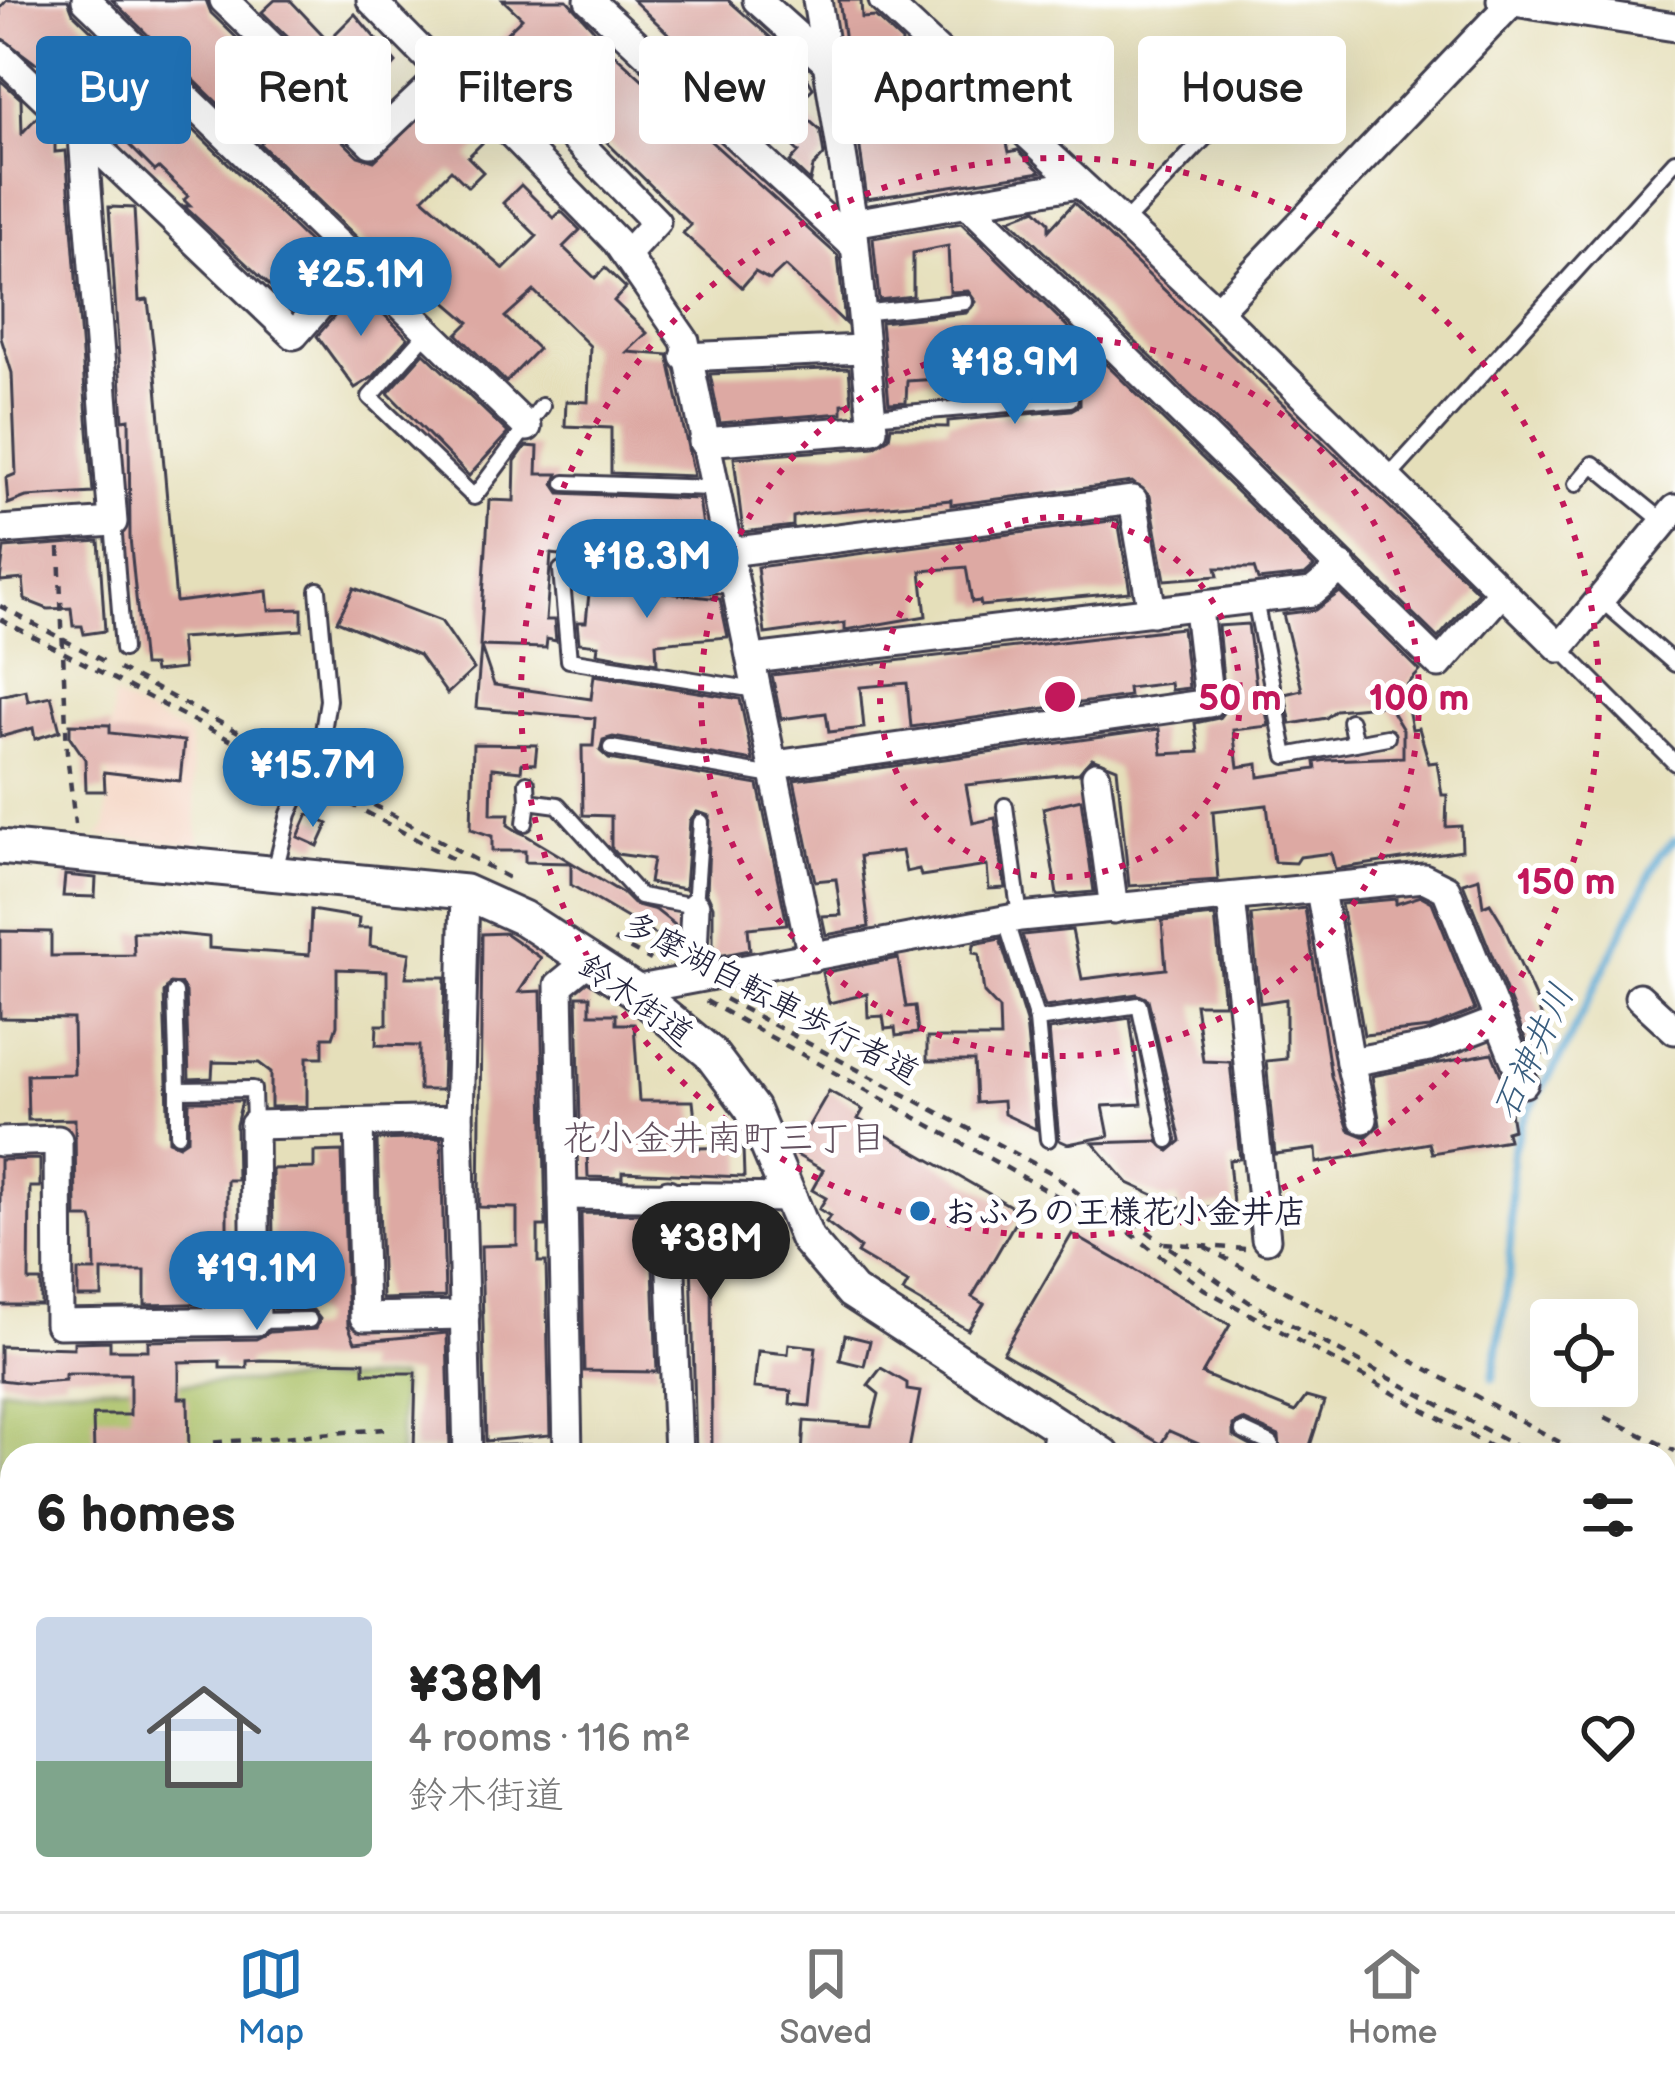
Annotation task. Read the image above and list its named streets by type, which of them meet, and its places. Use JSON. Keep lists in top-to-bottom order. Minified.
{"streets":{"street":["鈴木街道"],"path":["多摩湖自転車歩行者道"]},"crossings":[["多摩湖自転車歩行者道","鈴木街道"]],"districts":["花小金井南町三丁目"],"water":["石神井川"],"places":["おふろの王様花小金井店"],"page":{"chip":["Buy","Rent","Filters","New","Apartment","House"],"price":["¥25.1M","¥18.9M","¥18.3M","¥15.7M","¥38M","¥19.1M"],"heading":"6 homes","list":[{"name":"¥38M","note":"4 rooms · 116 m² · 鈴木街道"}],"tabs":["Map","Saved","Home"]},"rings":["50 m","100 m","150 m"]}
